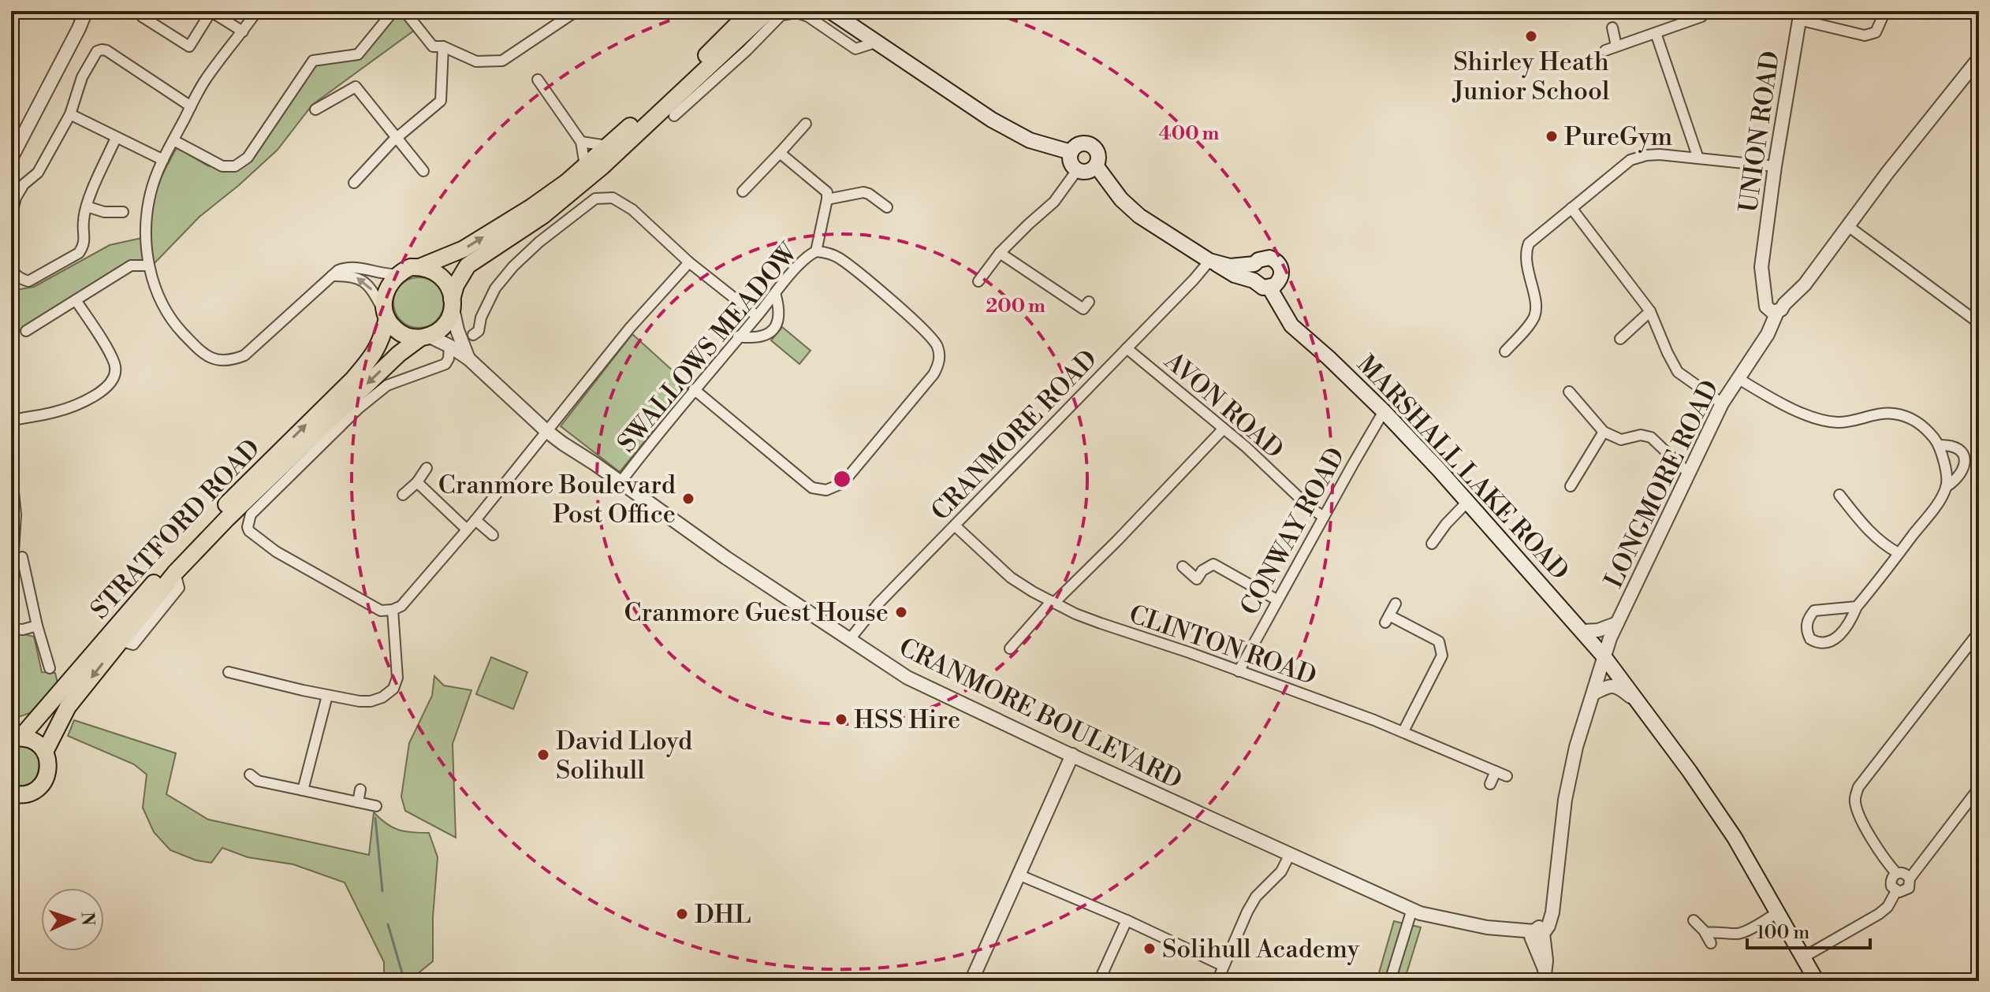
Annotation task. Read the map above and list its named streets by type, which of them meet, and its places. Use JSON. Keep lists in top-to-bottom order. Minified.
{"streets":{"highway":["STRATFORD ROAD"],"main road":["MARSHALL LAKE ROAD"],"street":["UNION ROAD","SWALLOWS MEADOW","AVON ROAD","CRANMORE ROAD","LONGMORE ROAD","CONWAY ROAD","CLINTON ROAD","CRANMORE BOULEVARD"]},"crossings":[["UNION ROAD","LONGMORE ROAD"],["SWALLOWS MEADOW","CRANMORE BOULEVARD"],["AVON ROAD","CRANMORE ROAD"],["AVON ROAD","CONWAY ROAD"],["CRANMORE ROAD","MARSHALL LAKE ROAD"],["CRANMORE ROAD","CLINTON ROAD"],["CRANMORE ROAD","CRANMORE BOULEVARD"],["MARSHALL LAKE ROAD","LONGMORE ROAD"],["MARSHALL LAKE ROAD","CONWAY ROAD"],["LONGMORE ROAD","CRANMORE BOULEVARD"],["STRATFORD ROAD","CRANMORE BOULEVARD"],["CONWAY ROAD","CLINTON ROAD"]],"places":["Shirley Heath Junior School","PureGym","Cranmore Boulevard Post Office","Cranmore Guest House","HSS Hire","David Lloyd Solihull","DHL","Solihull Academy"],"scale_bar":"100 m","north":"right","rings":["400 m","200 m"]}
